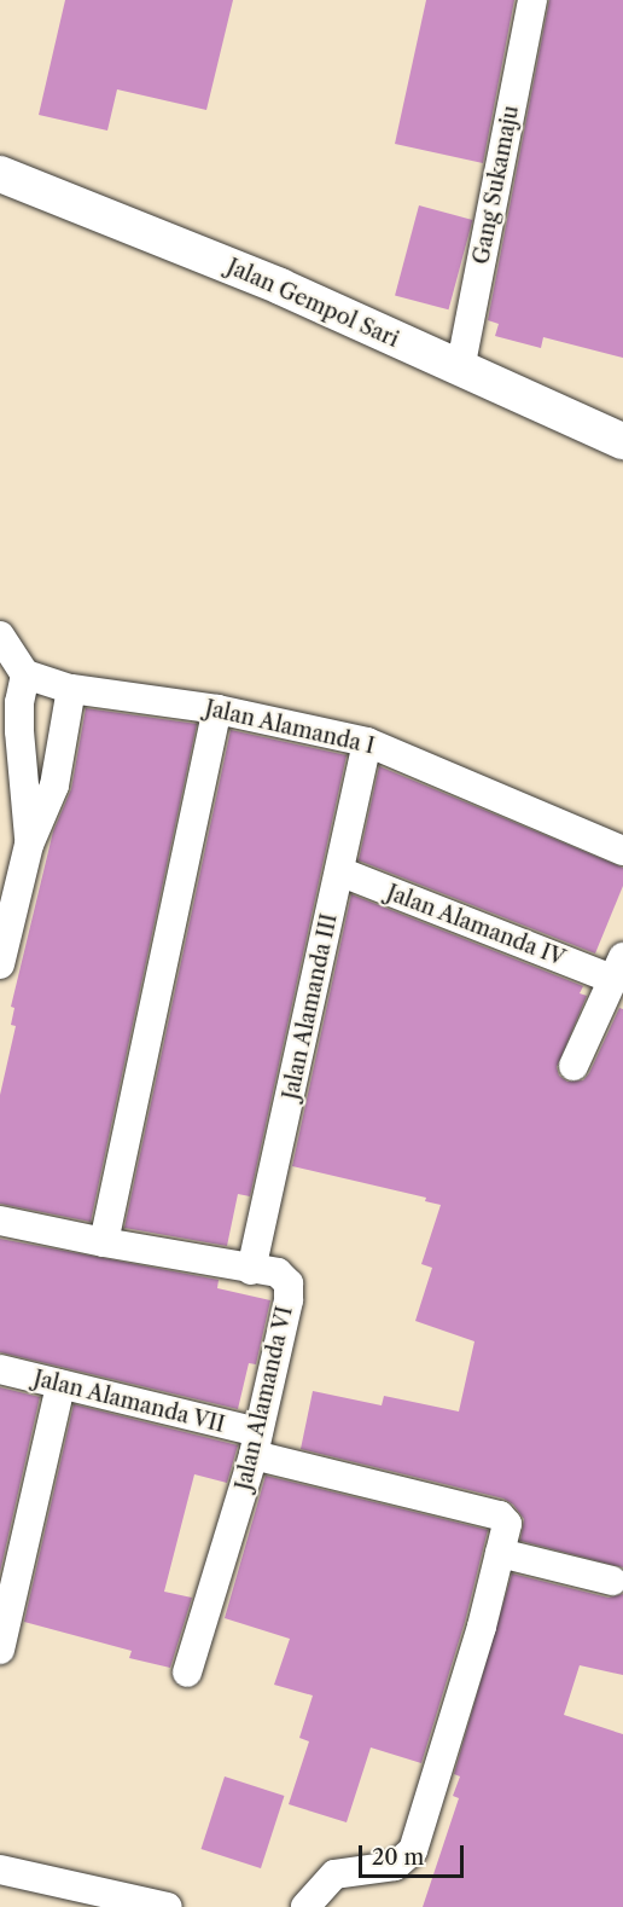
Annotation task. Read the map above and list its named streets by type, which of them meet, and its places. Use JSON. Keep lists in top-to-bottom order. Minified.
{"streets":{"street":["Gang Sukamaju","Jalan Gempol Sari","Jalan Alamanda I","Jalan Alamanda IV","Jalan Alamanda III","Jalan Alamanda VI","Jalan Alamanda VII"]},"crossings":[["Gang Sukamaju","Jalan Gempol Sari"],["Jalan Alamanda I","Jalan Alamanda III"],["Jalan Alamanda IV","Jalan Alamanda III"],["Jalan Alamanda III","Jalan Alamanda VI"],["Jalan Alamanda VI","Jalan Alamanda VII"]],"scale_bar":"20 m"}
